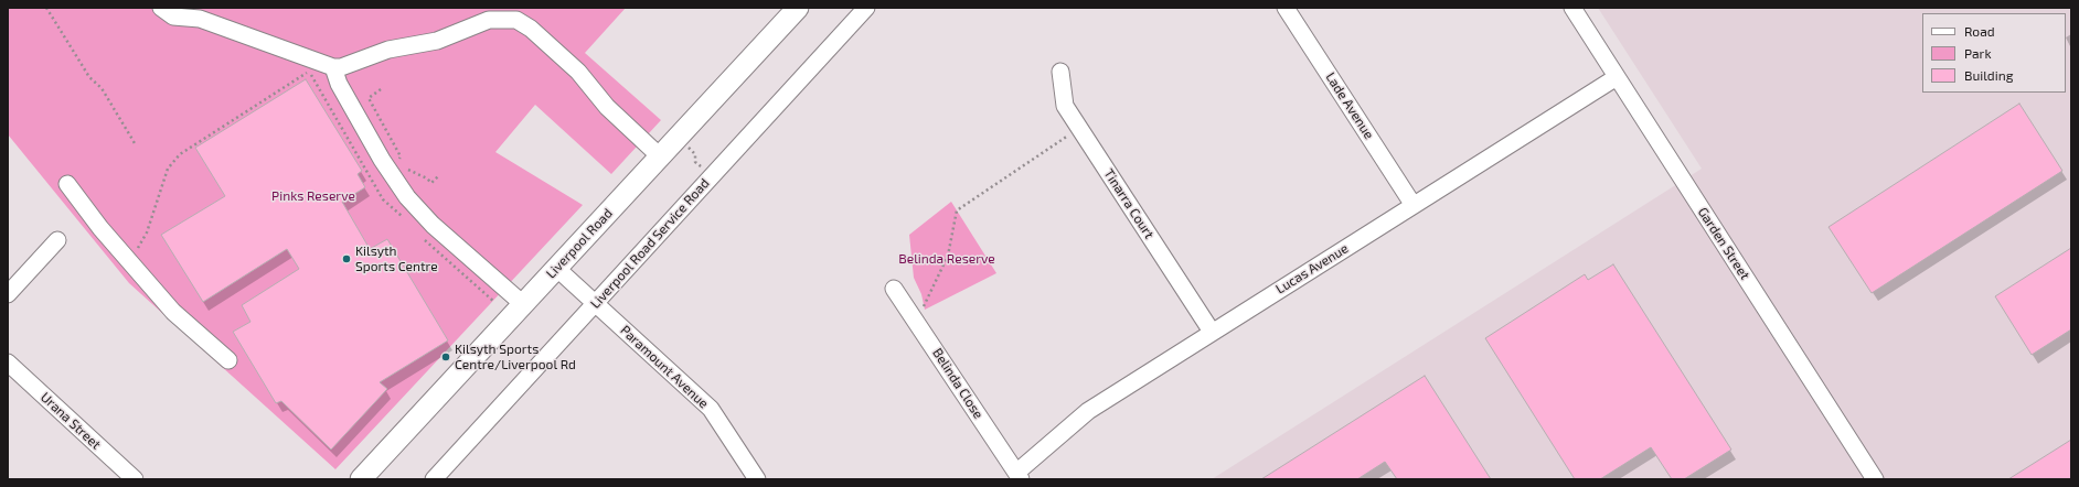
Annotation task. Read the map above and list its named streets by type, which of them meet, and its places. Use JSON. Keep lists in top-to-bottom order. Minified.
{"streets":{"main road":["Liverpool Road"],"street":["Lade Avenue","Tinarra Court","Liverpool Road Service Road","Garden Street","Lucas Avenue","Paramount Avenue","Belinda Close","Urana Street"]},"crossings":[["Lade Avenue","Lucas Avenue"],["Tinarra Court","Lucas Avenue"],["Liverpool Road","Paramount Avenue"],["Liverpool Road Service Road","Paramount Avenue"],["Garden Street","Lucas Avenue"],["Lucas Avenue","Belinda Close"]],"parks":["Pinks Reserve","Belinda Reserve"],"places":["Kilsyth Sports Centre","Kilsyth Sports Centre/Liverpool Rd"],"legend":["Road","Park","Building"]}
